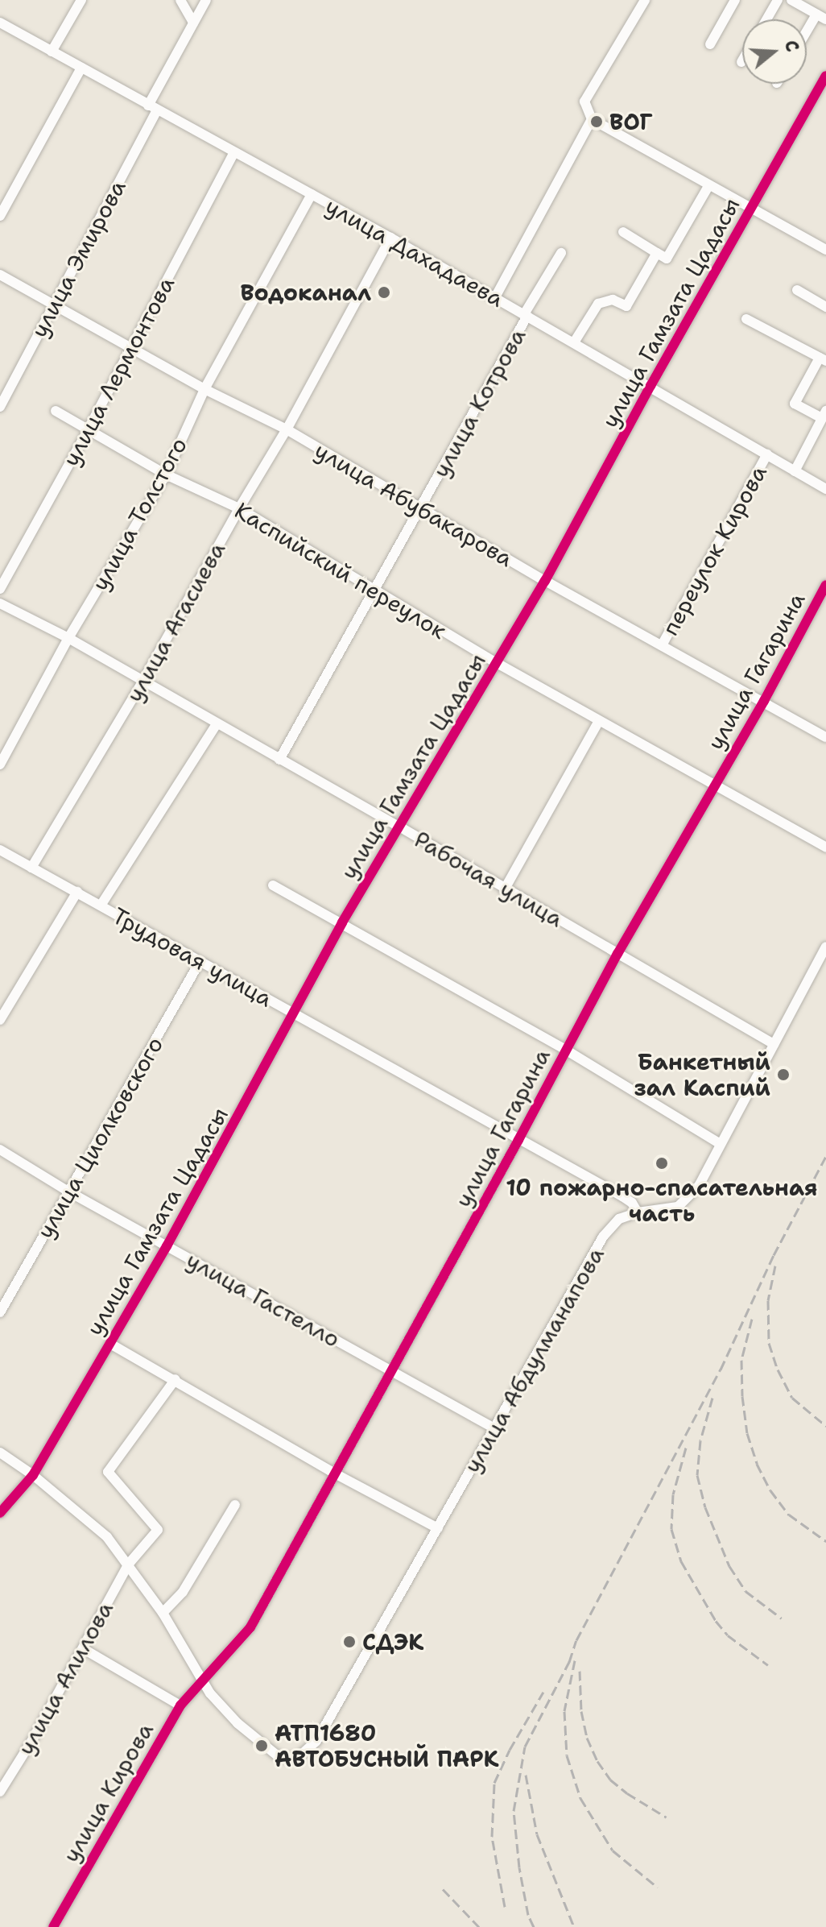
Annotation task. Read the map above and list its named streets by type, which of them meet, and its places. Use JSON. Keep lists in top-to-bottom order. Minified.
{"streets":{"street":["улица Дахадаева","улица Эмирова","улица Гамзата Цадасы","улица Лермонтова","улица Котрова","улица Абубакарова","улица Толстого","переулок Кирова","Каспийский переулок","улица Агасиева","улица Гагарина","Рабочая улица","Трудовая улица","улица Циолковского","улица Гастелло","улица Абдулманапова","улица Алилова","улица Кирова"]},"crossings":[["улица Дахадаева","улица Эмирова"],["улица Дахадаева","улица Гамзата Цадасы"],["улица Дахадаева","улица Лермонтова"],["улица Дахадаева","улица Котрова"],["улица Дахадаева","улица Толстого"],["улица Дахадаева","переулок Кирова"],["улица Дахадаева","улица Агасиева"],["улица Эмирова","улица Абубакарова"],["улица Гамзата Цадасы","улица Абубакарова"],["улица Гамзата Цадасы","Каспийский переулок"],["улица Гамзата Цадасы","Рабочая улица"],["улица Гамзата Цадасы","Трудовая улица"],["улица Гамзата Цадасы","улица Гастелло"],["улица Лермонтова","улица Абубакарова"],["улица Лермонтова","Каспийский переулок"],["улица Котрова","улица Абубакарова"],["улица Котрова","Каспийский переулок"],["улица Котрова","Рабочая улица"],["улица Абубакарова","улица Толстого"],["улица Абубакарова","переулок Кирова"],["улица Абубакарова","улица Агасиева"],["улица Абубакарова","улица Гагарина"],["улица Толстого","Каспийский переулок"],["улица Толстого","Рабочая улица"],["Каспийский переулок","улица Агасиева"],["Каспийский переулок","улица Гагарина"],["улица Агасиева","Рабочая улица"],["улица Агасиева","Трудовая улица"],["улица Гагарина","Рабочая улица"],["улица Гагарина","Трудовая улица"],["улица Гагарина","улица Гастелло"],["улица Гагарина","улица Абдулманапова"],["улица Гагарина","улица Кирова"],["Рабочая улица","улица Абдулманапова"],["Трудовая улица","улица Циолковского"],["Трудовая улица","улица Абдулманапова"],["улица Циолковского","улица Гастелло"],["улица Гастелло","улица Абдулманапова"],["улица Абдулманапова","улица Кирова"]],"places":["ВОГ","Водоканал","Банкетный зал Каспий","10 пожарно-спасательная часть","СДЭК","АТП1680 АВТОБУСНЫЙ ПАРК"],"north":"right"}
